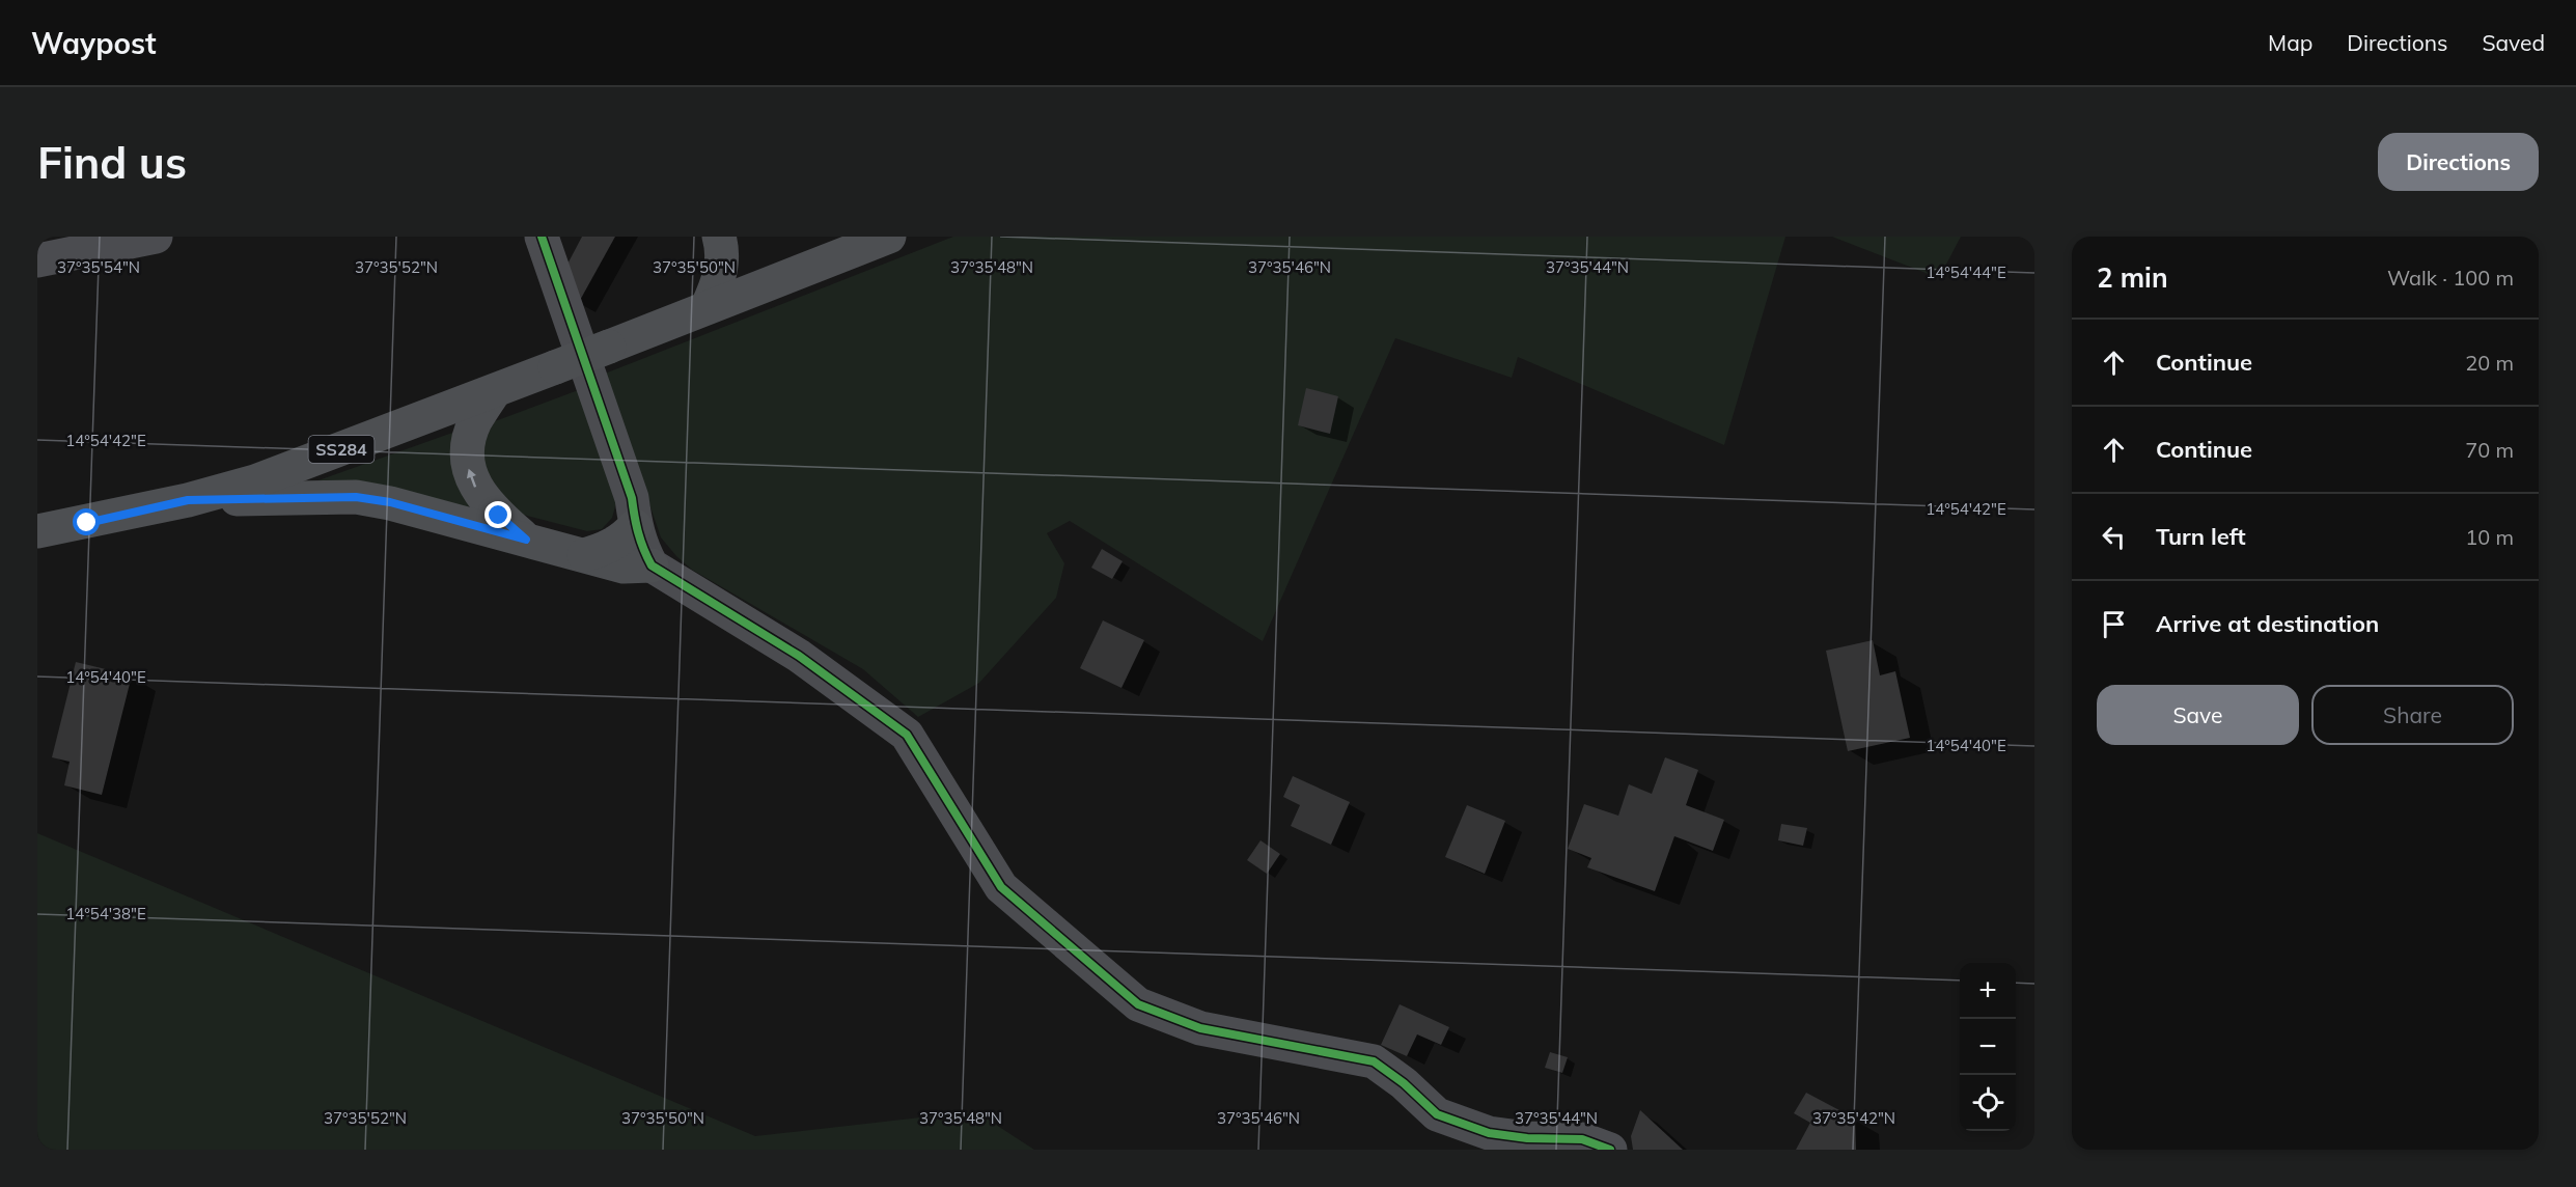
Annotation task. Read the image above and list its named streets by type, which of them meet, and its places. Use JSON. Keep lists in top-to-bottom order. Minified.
{"streets":{"main road":["SS284"]},"page":{"header":"Waypost","nav":["Map","Directions","Saved"],"buttons":["Directions",["Save","Share"]],"title":"Find us","heading":["2 min","Walk · 100 m"],"list":[["Continue","20 m"],["Continue","70 m"],["Turn left","10 m"],"Arrive at destination"],"map_buttons":["+","−"]},"coordinates":["37°35'54\"N","37°35'52\"N","37°35'50\"N","37°35'48\"N","37°35'46\"N","37°35'44\"N","14°54'44\"E","14°54'42\"E","14°54'40\"E","14°54'38\"E","37°35'42\"N"]}
